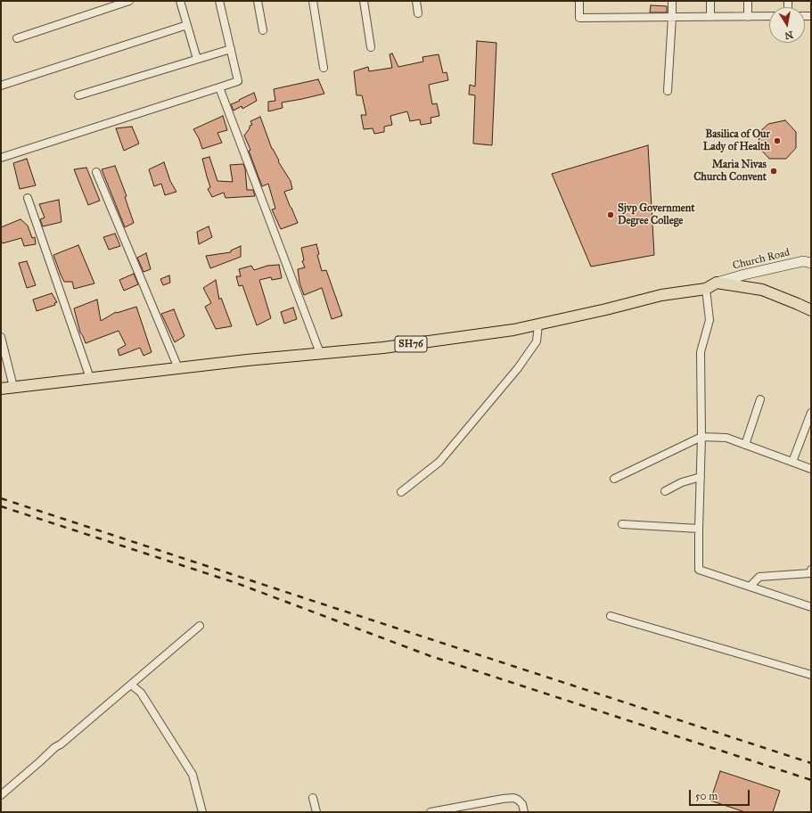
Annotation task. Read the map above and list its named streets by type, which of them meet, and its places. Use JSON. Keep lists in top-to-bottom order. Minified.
{"streets":{"main road":["SH76"],"street":["Church Road"]},"crossings":[["Church Road","SH76"]],"places":["Basilica of Our Lady of Health","Maria Nivas Church Convent","Sjvp Government Degree College"],"scale_bar":"50 m","north":"bottom"}
